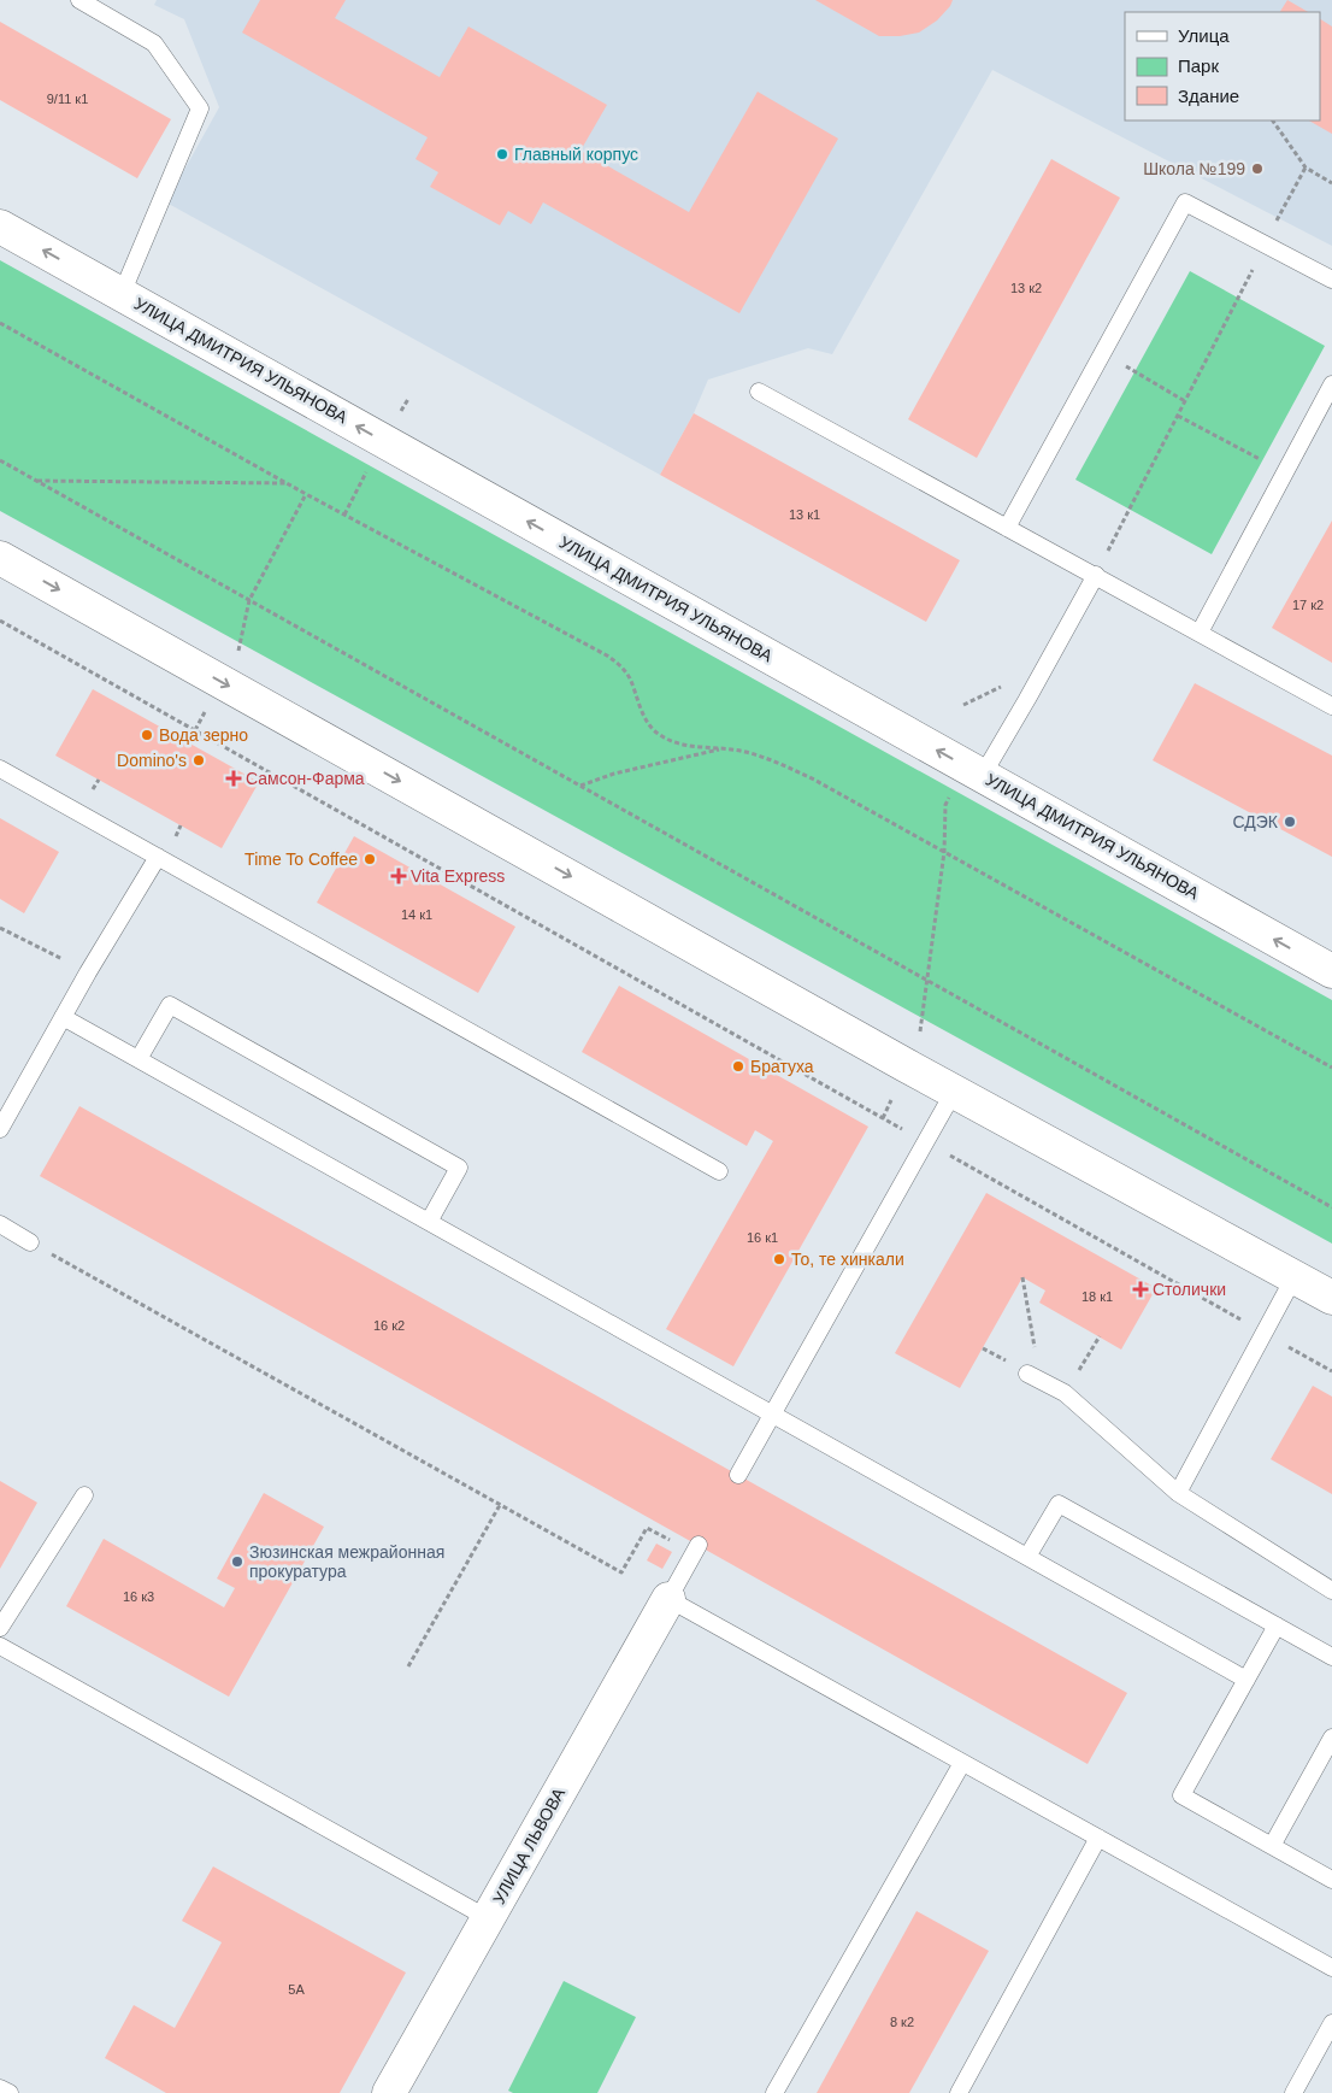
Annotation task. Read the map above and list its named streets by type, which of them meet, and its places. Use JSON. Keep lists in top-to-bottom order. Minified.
{"streets":{"main road":["УЛИЦА ДМИТРИЯ УЛЬЯНОВА","УЛИЦА ЛЬВОВА"]},"places":{"other":["Главный корпус","Школа №199","Вода зерно","Domino's","СДЭК","Time To Coffee","Братуха","То, те хинкали","Зюзинская межрайонная прокуратура"],"health":["Самсон-Фарма","Vita Express","Столички"]},"house_numbers":["9/11 к1","13 к2","13 к1","17 к2","14 к1","16 к1","18 к1","16 к2","16 к3","5А","8 к2"],"legend":["Улица","Парк","Здание"]}
